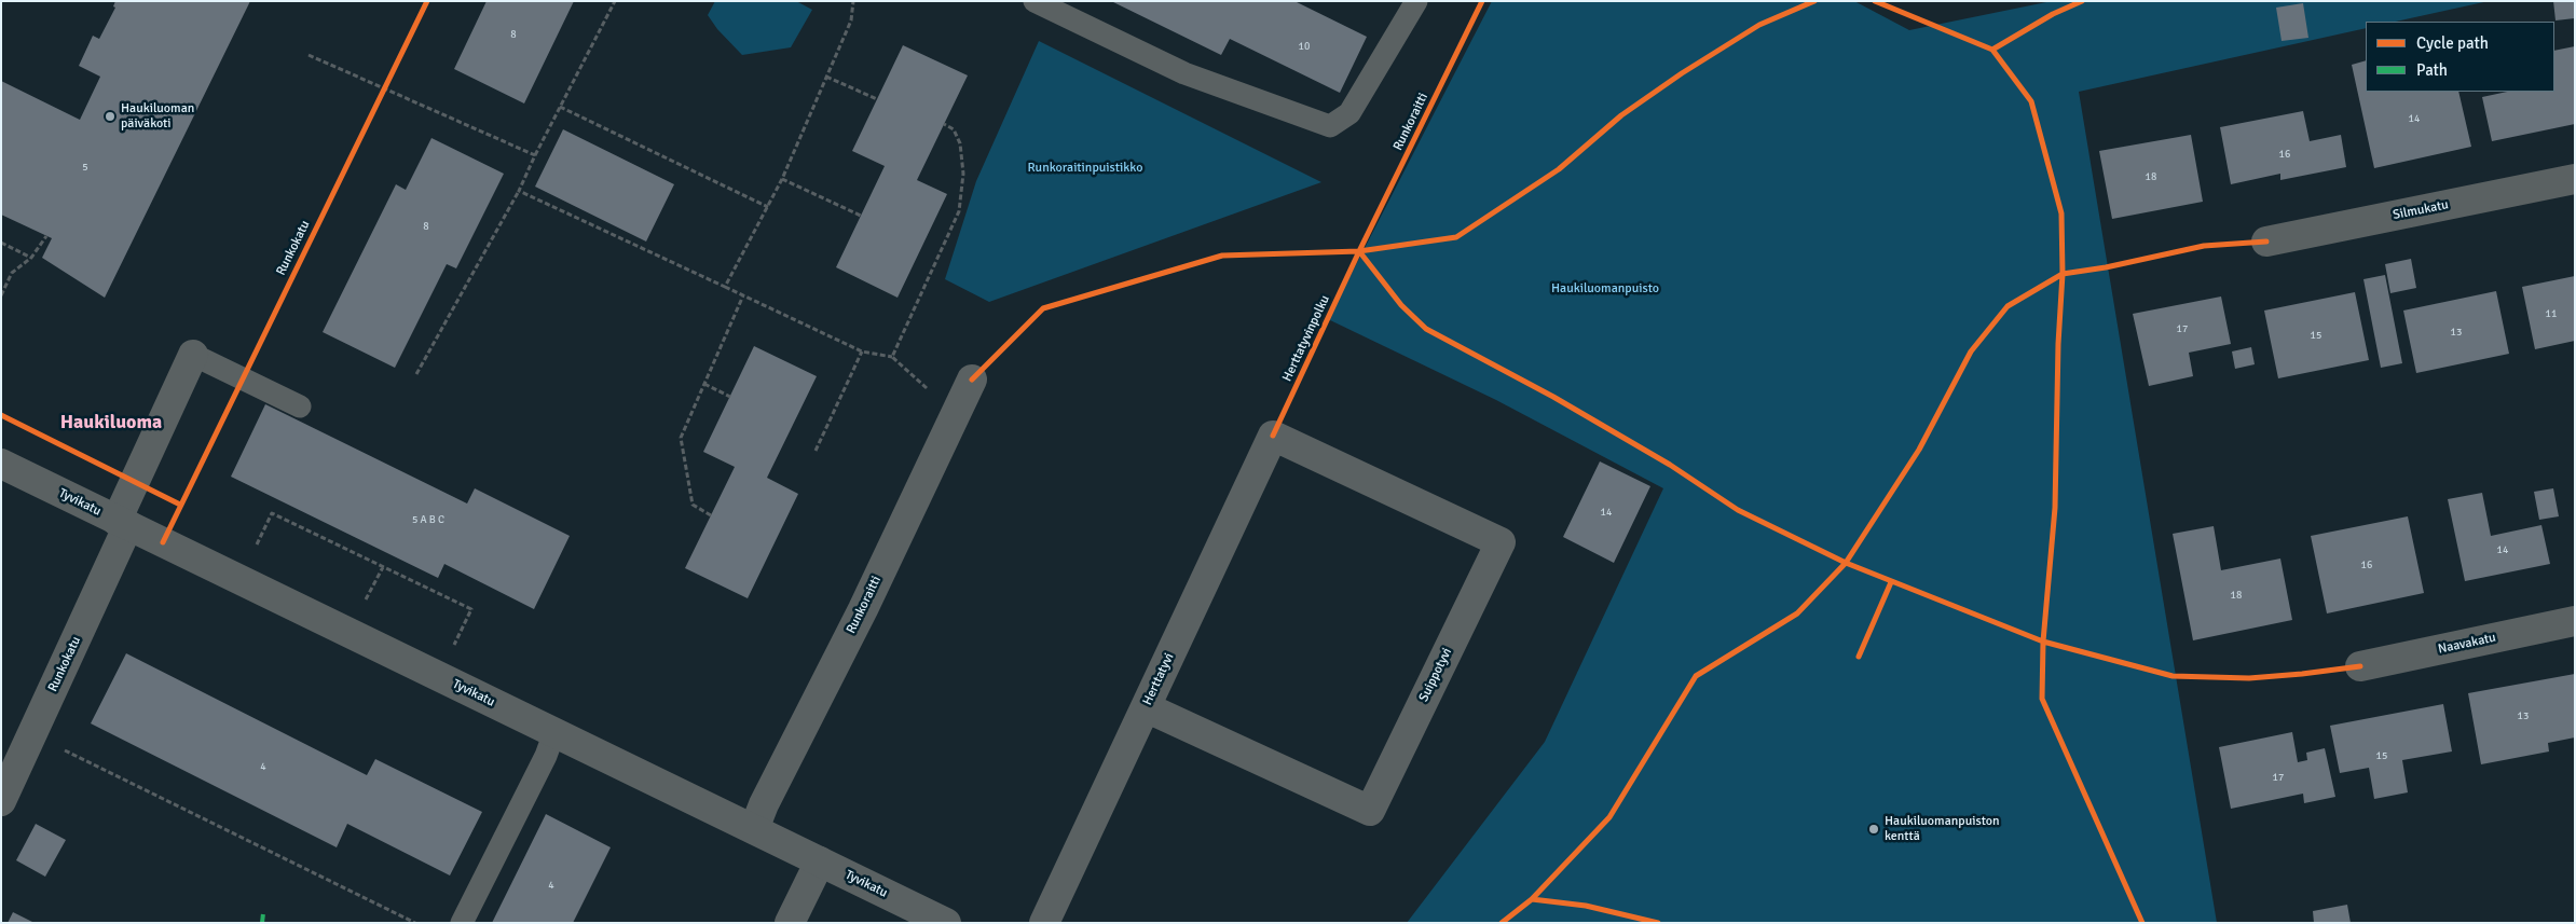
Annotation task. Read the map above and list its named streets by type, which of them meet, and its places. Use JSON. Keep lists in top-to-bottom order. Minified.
{"streets":{"street":["Runkoraitti","Silmukatu","Runkokatu","Tyvikatu","Naavakatu","Suippotyvi","Herttatyvi"],"cycle path":["Herttatyvinpolku"]},"crossings":[["Runkoraitti","Tyvikatu"],["Runkokatu","Tyvikatu"],["Suippotyvi","Herttatyvi"]],"districts":["Haukiluoma"],"parks":["Runkoraitinpuistikko","Haukiluomanpuisto"],"places":["Haukiluoman päiväkoti","Haukiluomanpuiston kenttä"],"house_numbers":["8","10","14","16","5","18","8","11","17","13","15","14","5 A B C","14","16","18","13","15","4","17","4"],"legend":["Cycle path","Path"]}
